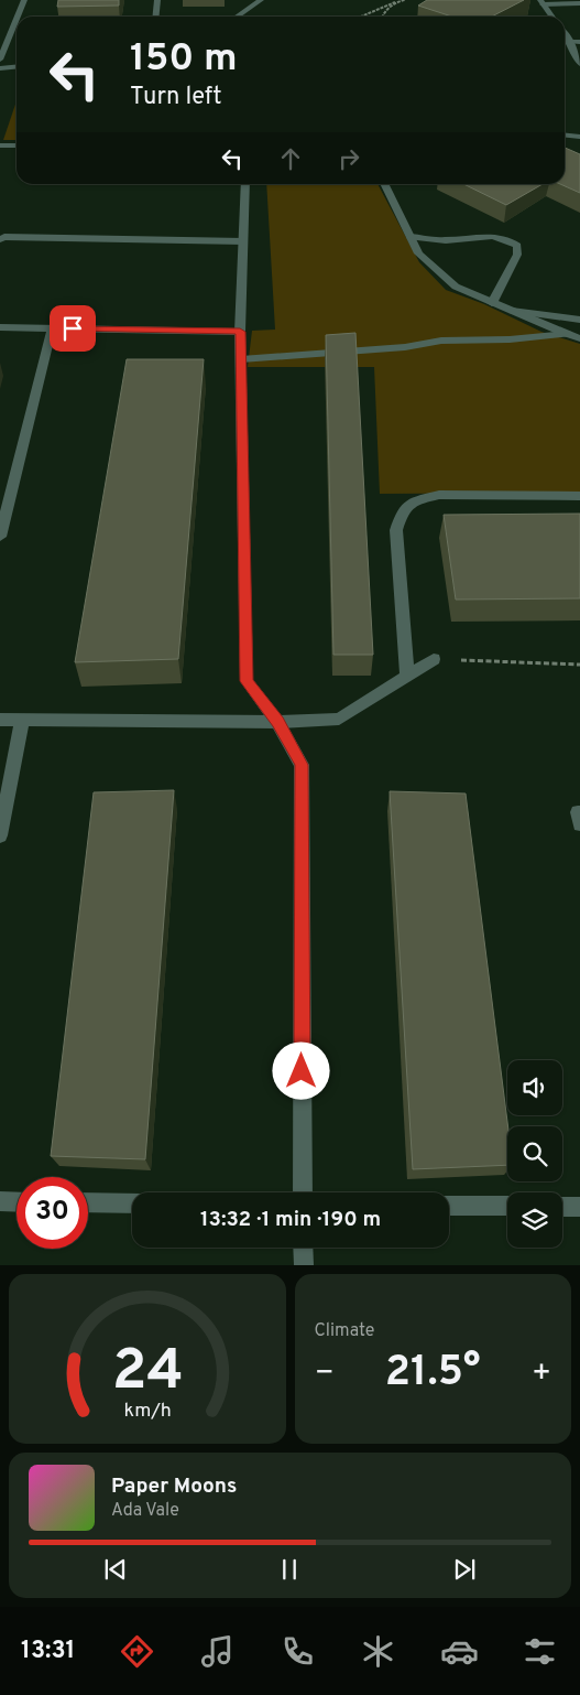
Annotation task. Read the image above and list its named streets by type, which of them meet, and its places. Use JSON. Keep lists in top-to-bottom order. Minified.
{"page":{"turn":["150 m","Turn left"],"limit":"30","trip":"13:32 · 1 min · 190 m","tile":"Climate","heat":["−","21.5°","+"],"song":["Paper Moons","Ada Vale"],"tabs":"13:31","gauge":["24","km/h"]}}
